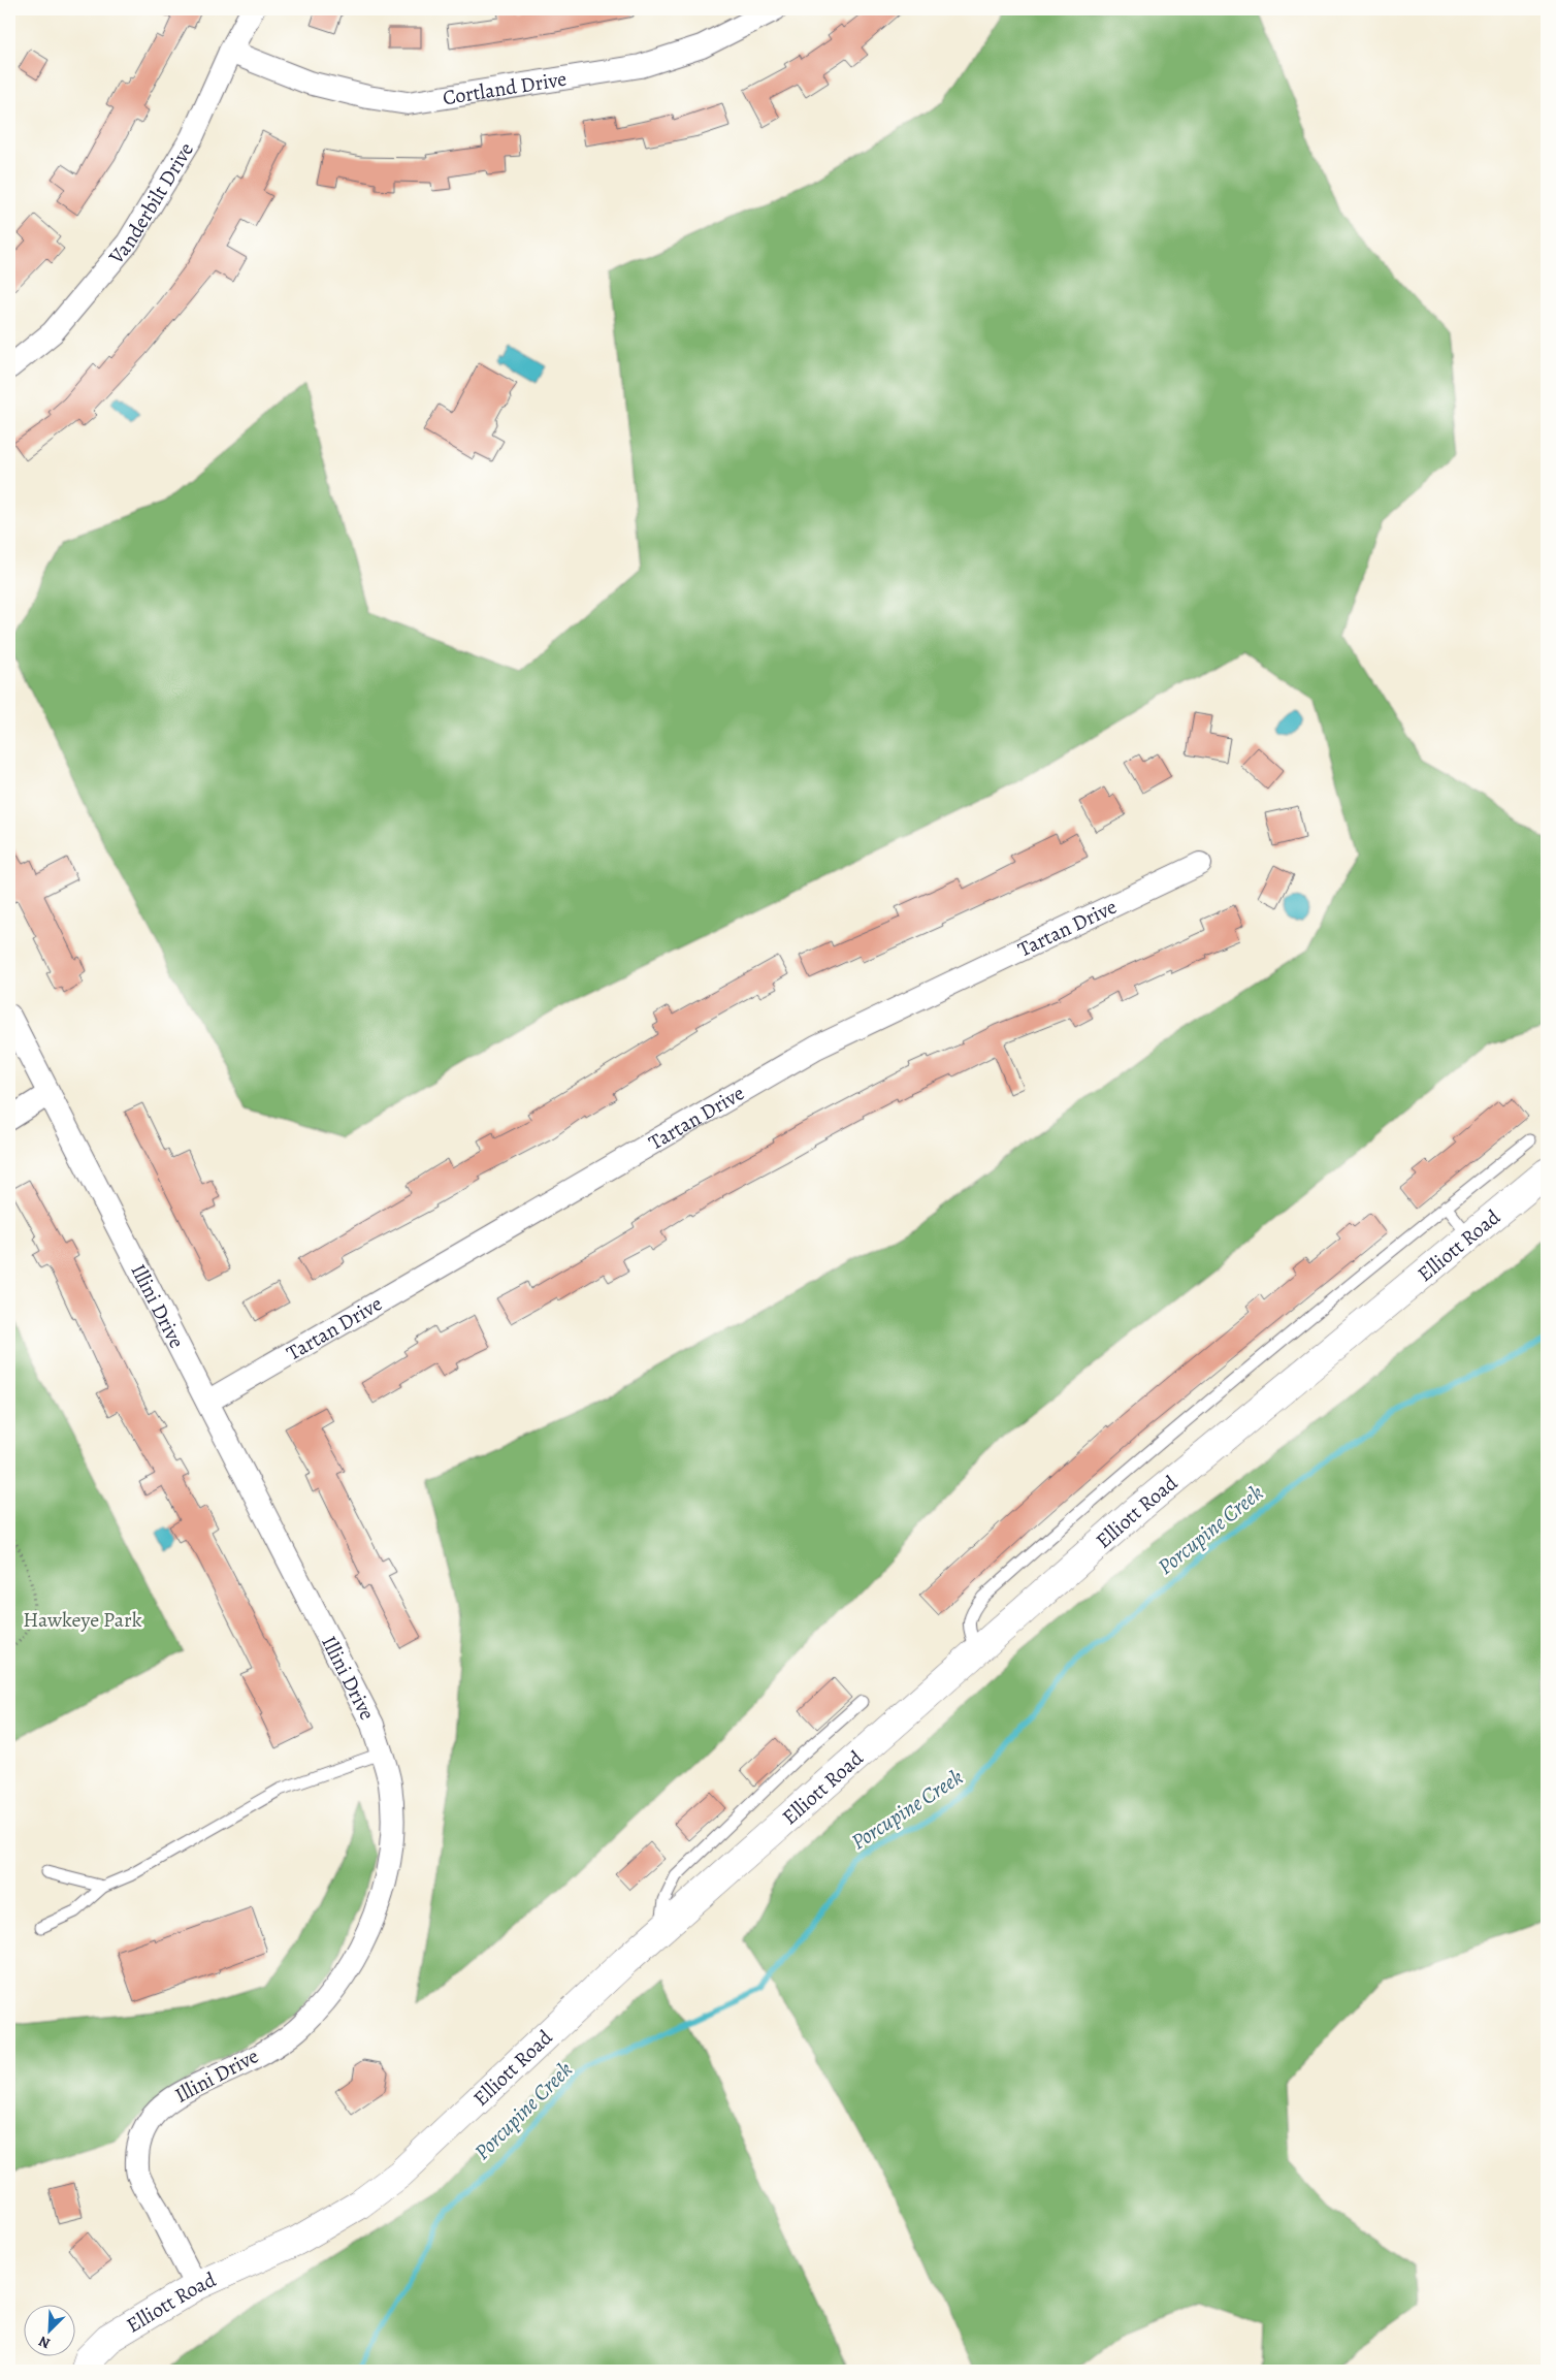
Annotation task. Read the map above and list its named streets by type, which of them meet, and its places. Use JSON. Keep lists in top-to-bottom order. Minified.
{"streets":{"street":["Cortland Drive","Vanderbilt Drive","Tartan Drive","Elliott Road","Illini Drive"]},"crossings":[["Cortland Drive","Vanderbilt Drive"],["Tartan Drive","Illini Drive"],["Elliott Road","Illini Drive"]],"water":["Porcupine Creek"],"parks":["Hawkeye Park"],"north":"bottom left"}
